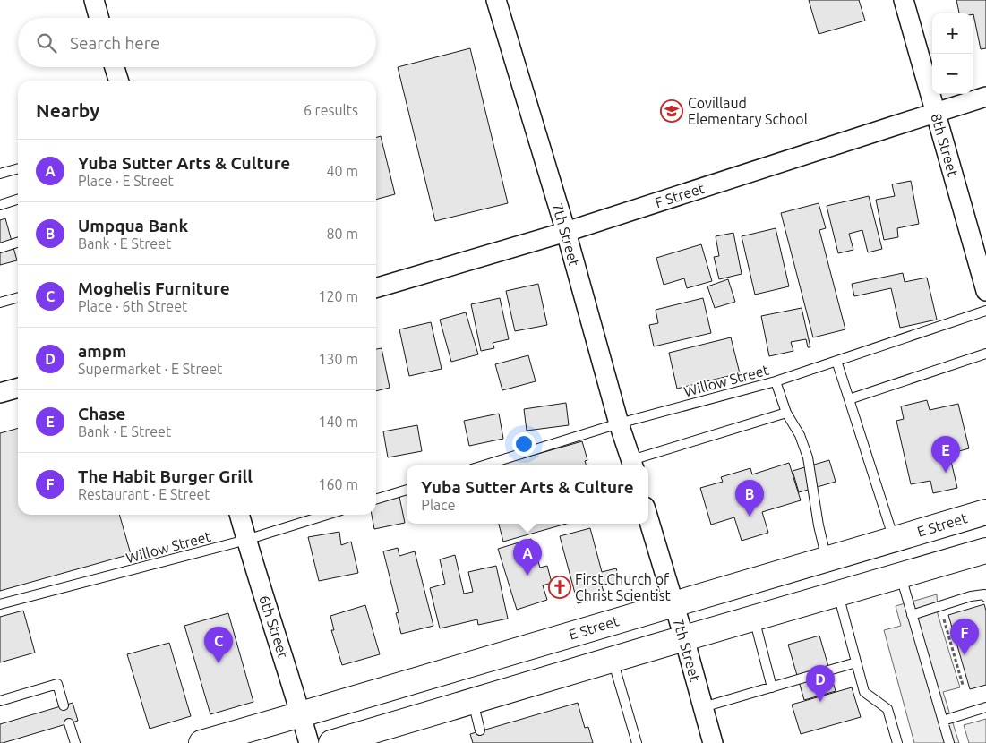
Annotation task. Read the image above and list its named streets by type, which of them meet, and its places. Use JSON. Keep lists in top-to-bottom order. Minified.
{"streets":{"highway":["E Street"],"street":["8th Street","F Street","7th Street","6th Street"],"lane":["Willow Street"]},"crossings":[["8th Street","F Street"],["F Street","7th Street"],["7th Street","Willow Street"],["7th Street","E Street"],["Willow Street","6th Street"],["E Street","6th Street"]],"places":{"school or university":["Covillaud Elementary School"],"church":["First Church of Christ Scientist"]},"page":{"map_buttons":["+","−"],"search":"Search here","heading":["Nearby","6 results"],"list":[{"mark":"A","name":"Yuba Sutter Arts & Culture","note":"Place · E Street","value":"40 m"},{"mark":"B","name":"Umpqua Bank","note":"Bank · E Street","value":"80 m"},{"mark":"C","name":"Moghelis Furniture","note":"Place · 6th Street","value":"120 m"},{"mark":"D","name":"ampm","note":"Supermarket · E Street","value":"130 m"},{"mark":"E","name":"Chase","note":"Bank · E Street","value":"140 m"},{"mark":"F","name":"The Habit Burger Grill","note":"Restaurant · E Street","value":"160 m"}],"pins":["E","B","A","F","C","D"],"popup":["Yuba Sutter Arts & Culture","Place"]}}
